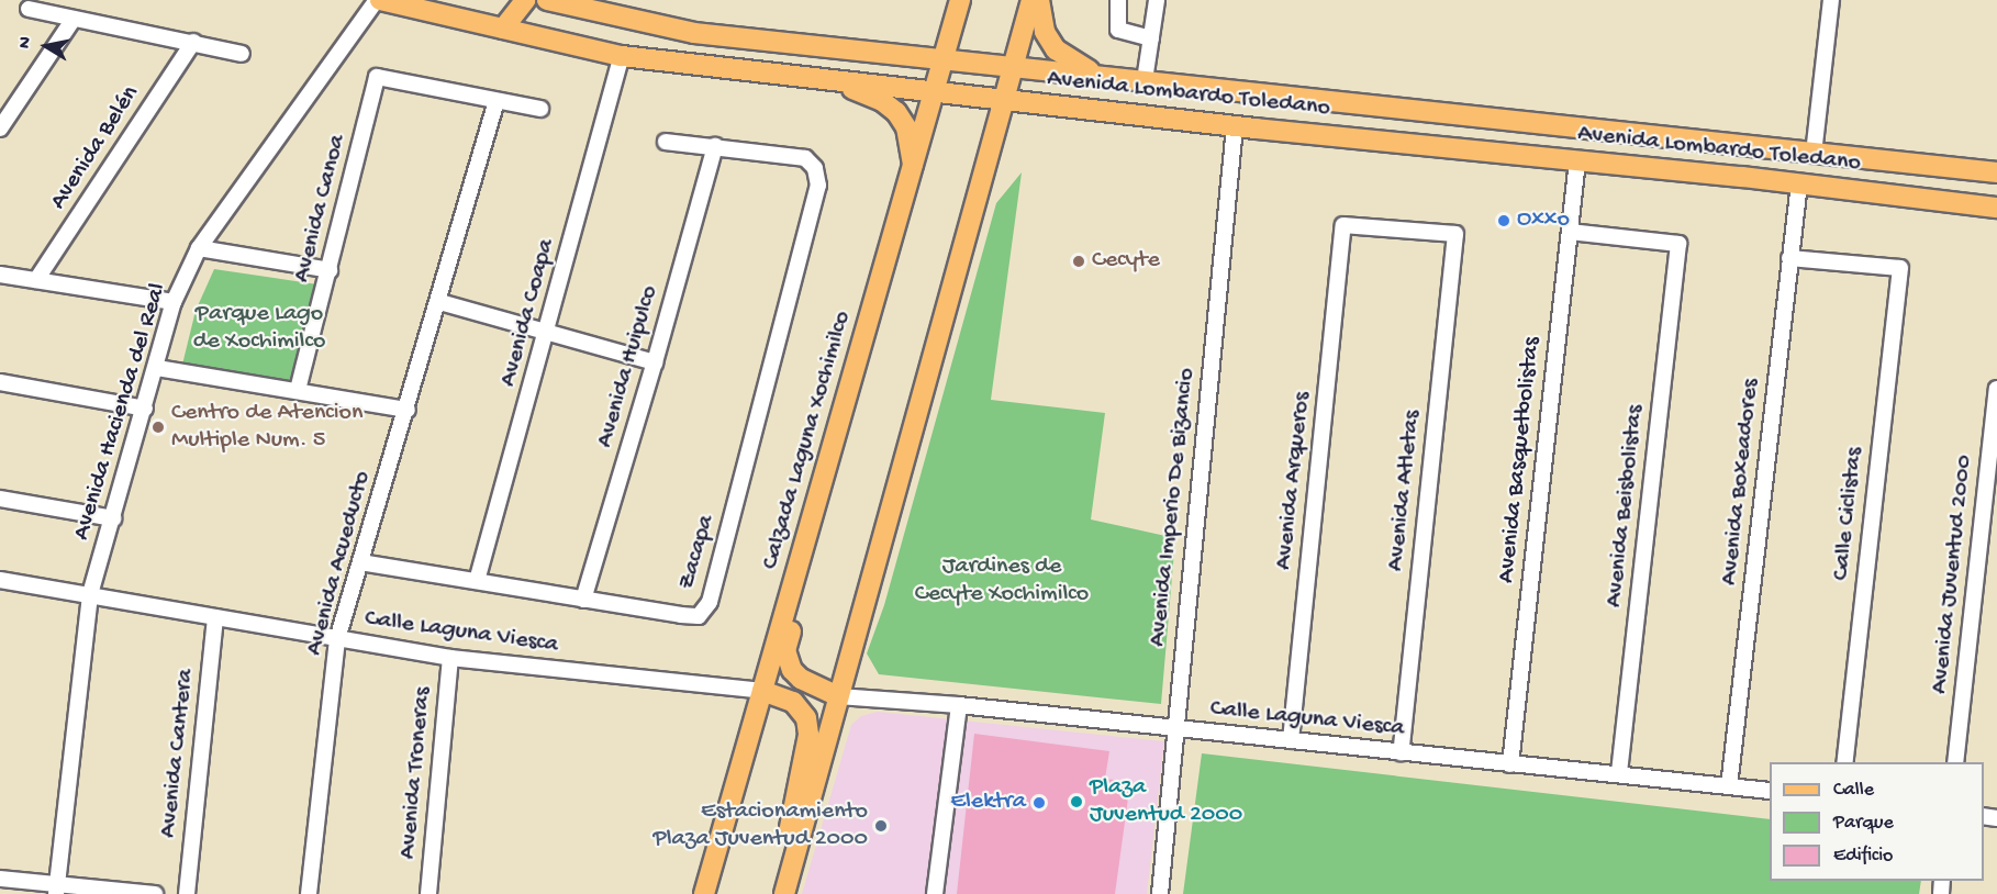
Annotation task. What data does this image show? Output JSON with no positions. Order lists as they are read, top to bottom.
{
  "streets": {
    "main road": ["Avenida Lombardo Toledano", "Calzada Laguna Xochimilco"],
    "street": [
      "Avenida Belén",
      "Avenida Canoa",
      "Avenida Coapa",
      "Avenida Huipulco",
      "Avenida Hacienda del Real",
      "Avenida Basquetbolistas",
      "Avenida Arqueros",
      "Avenida Boxeadores",
      "Avenida Atletas",
      "Avenida Beisbolistas",
      "Avenida Imperio De Bizancio",
      "Calle Ciclistas",
      "Zacapa",
      "Avenida Acueducto",
      "Avenida Juventud 2000",
      "Calle Laguna Viesca",
      "Avenida Cantera",
      "Avenida Troneras"
    ]
  },
  "crossings": [
    ["Avenida Lombardo Toledano", "Avenida Coapa"],
    ["Avenida Lombardo Toledano", "Avenida Hacienda del Real"],
    ["Avenida Lombardo Toledano", "Calzada Laguna Xochimilco"],
    ["Avenida Lombardo Toledano", "Avenida Basquetbolistas"],
    ["Avenida Lombardo Toledano", "Avenida Boxeadores"],
    ["Avenida Lombardo Toledano", "Avenida Imperio De Bizancio"],
    ["Avenida Canoa", "Avenida Acueducto"],
    ["Avenida Coapa", "Zacapa"],
    ["Avenida Huipulco", "Zacapa"],
    ["Avenida Hacienda del Real", "Calle Laguna Viesca"],
    ["Calzada Laguna Xochimilco", "Calle Laguna Viesca"],
    ["Avenida Basquetbolistas", "Avenida Beisbolistas"],
    ["Avenida Basquetbolistas", "Calle Laguna Viesca"],
    ["Avenida Arqueros", "Avenida Atletas"],
    ["Avenida Arqueros", "Calle Laguna Viesca"],
    ["Avenida Boxeadores", "Calle Ciclistas"],
    ["Avenida Boxeadores", "Calle Laguna Viesca"],
    ["Avenida Atletas", "Calle Laguna Viesca"],
    ["Avenida Beisbolistas", "Calle Laguna Viesca"],
    ["Avenida Imperio De Bizancio", "Calle Laguna Viesca"],
    ["Zacapa", "Avenida Acueducto"],
    ["Avenida Acueducto", "Calle Laguna Viesca"],
    ["Calle Laguna Viesca", "Avenida Cantera"],
    ["Calle Laguna Viesca", "Avenida Troneras"]
  ],
  "parks": ["Parque Lago de Xochimilco", "Jardines de Cecyte Xochimilco"],
  "places": [
    "Oxxo",
    "Cecyte",
    "Centro de Atencion Multiple Num. 5",
    "Plaza Juventud 2000",
    "Elektra",
    "Estacionamiento Plaza Juventud 2000"
  ],
  "legend": ["Calle", "Parque", "Edificio"],
  "north": "left"
}
